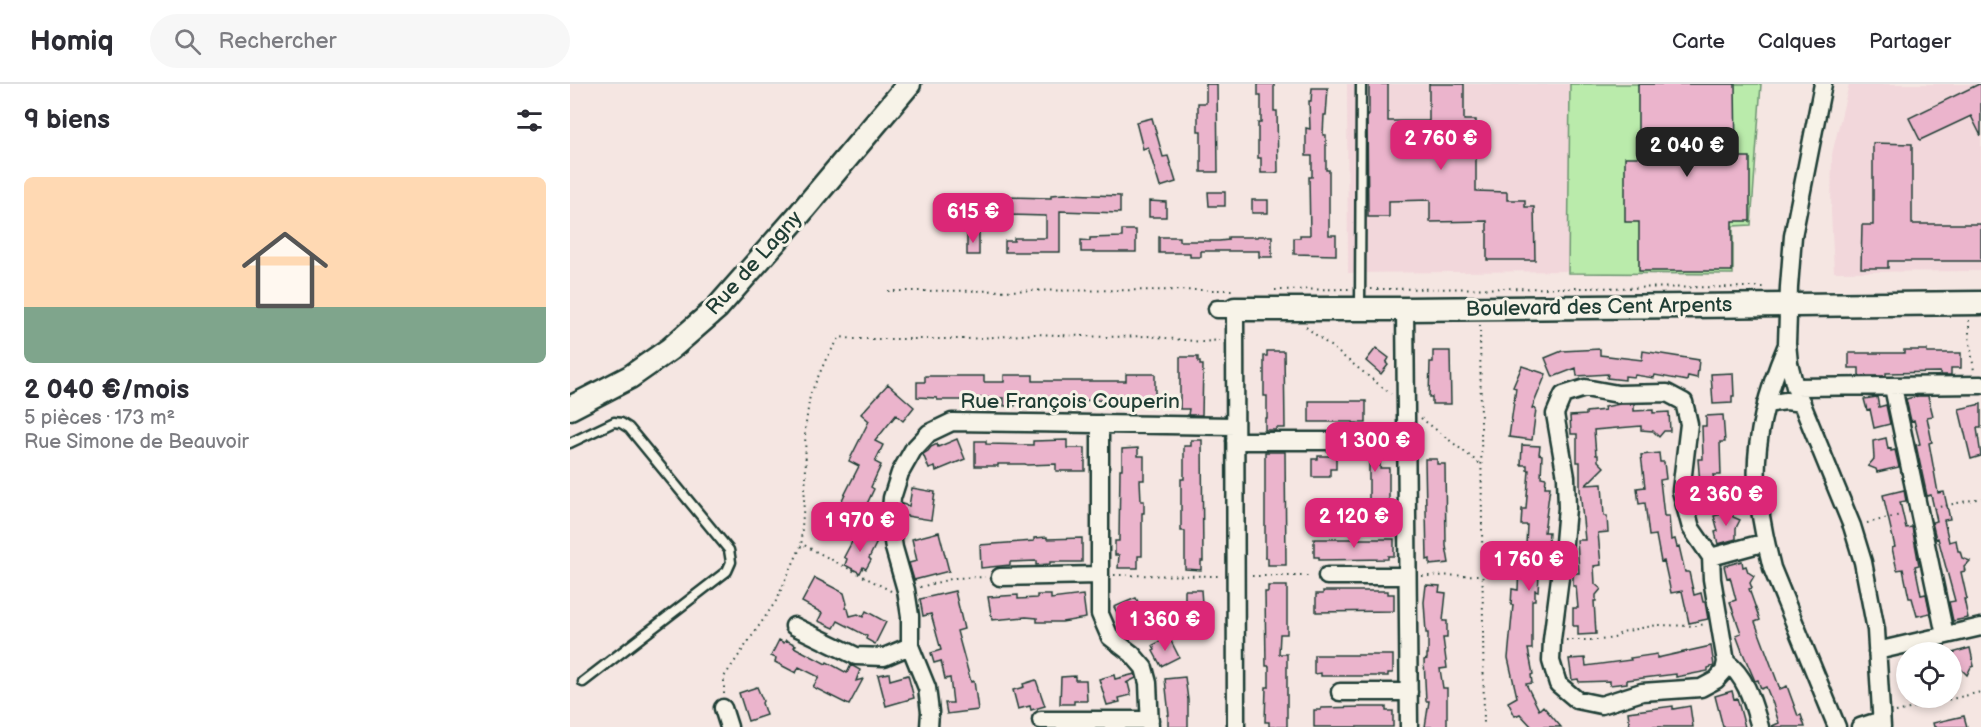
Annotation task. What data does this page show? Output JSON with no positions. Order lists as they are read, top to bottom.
{
  "streets": {
    "street": ["Rue de Lagny", "Boulevard des Cent Arpents", "Rue François Couperin"]
  },
  "page": {
    "header": "Homiq",
    "search": "Rechercher",
    "nav": ["Carte", "Calques", "Partager"],
    "heading": "9 biens",
    "price": [
      "2 760 €",
      "2 040 €",
      "615 €",
      "1 300 €",
      "2 360 €",
      "2 120 €",
      "1 970 €",
      "1 760 €",
      "1 360 €"
    ],
    "list": [
      {
        "name": "2 040 €/mois",
        "note": "5 pièces · 173 m² · Rue Simone de Beauvoir"
      }
    ]
  }
}
